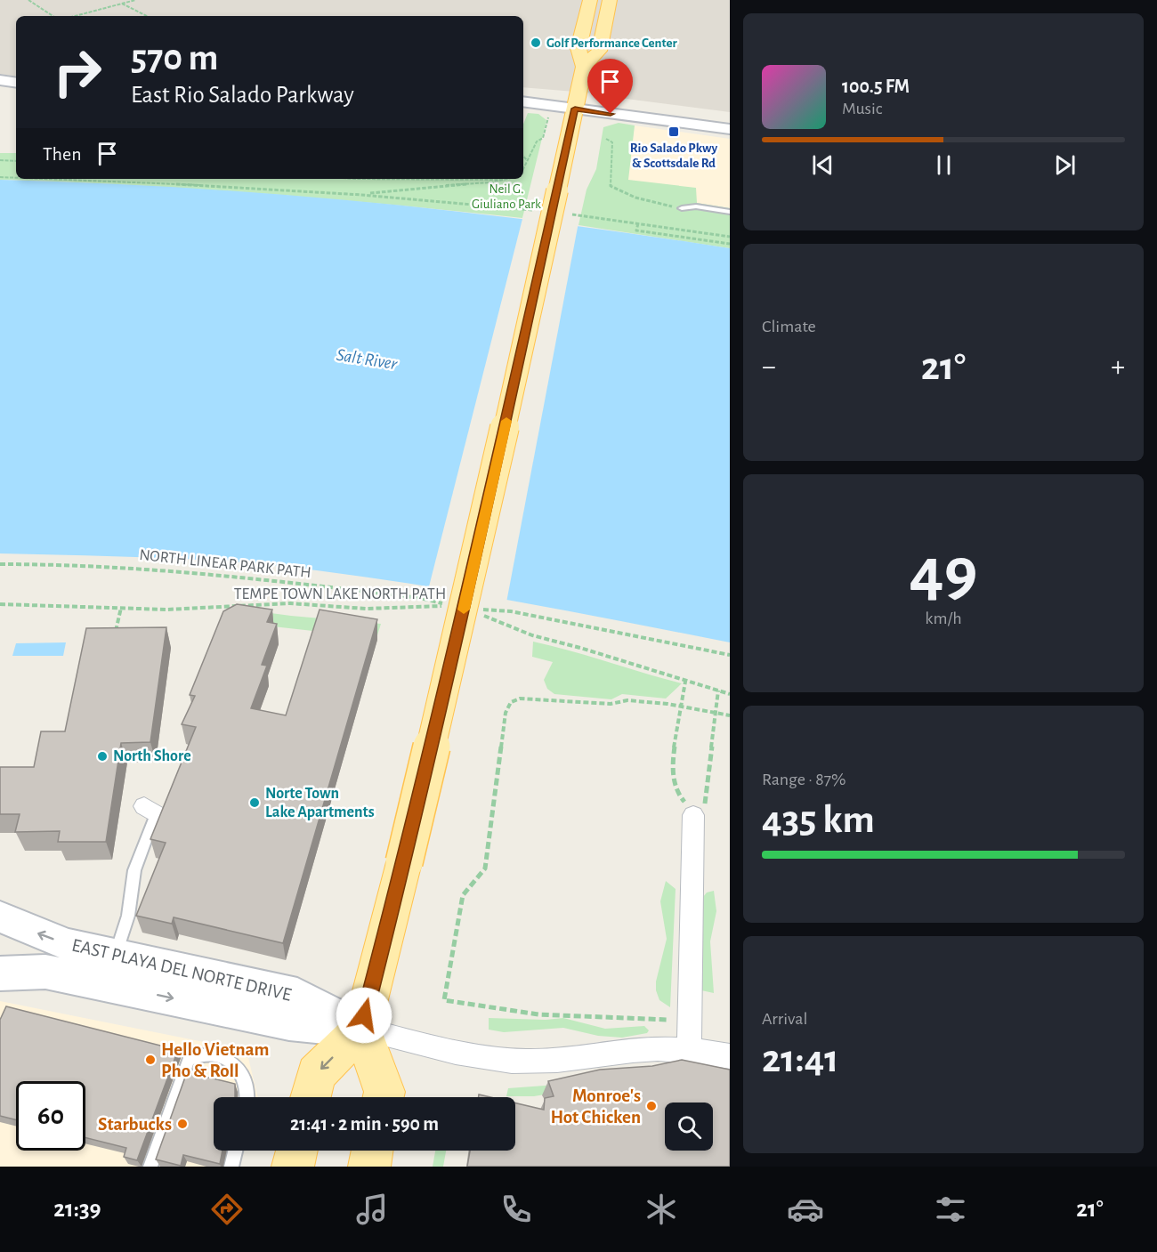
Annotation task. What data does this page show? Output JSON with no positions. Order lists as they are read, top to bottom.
{
  "streets": {
    "main road": ["EAST PLAYA DEL NORTE DRIVE"],
    "path": ["NORTH LINEAR PARK PATH", "TEMPE TOWN LAKE NORTH PATH"]
  },
  "crossings": [
    ["NORTH LINEAR PARK PATH", "TEMPE TOWN LAKE NORTH PATH"]
  ],
  "water": ["Salt River"],
  "parks": ["Neil G. Giuliano Park"],
  "places": {
    "other": [
      "Golf Performance Center",
      "North Shore",
      "Norte Town Lake Apartments",
      "Hello Vietnam Pho & Roll",
      "Monroe's Hot Chicken",
      "Starbucks"
    ],
    "transit": ["Rio Salado Pkwy & Scottsdale Rd"]
  },
  "page": {
    "turn": ["570 m", "East Rio Salado Parkway"],
    "song": ["100.5 FM", "Music"],
    "then": "Then",
    "tile": [
      "Climate",
      ["49", "km/h"],
      ["Range · 87%", "435 km"],
      ["Arrival", "21:41"]
    ],
    "heat": ["−", "21°", "+"],
    "limit": "60",
    "trip": "21:41 · 2 min · 590 m",
    "tabs": ["21:39", "21°"]
  }
}
